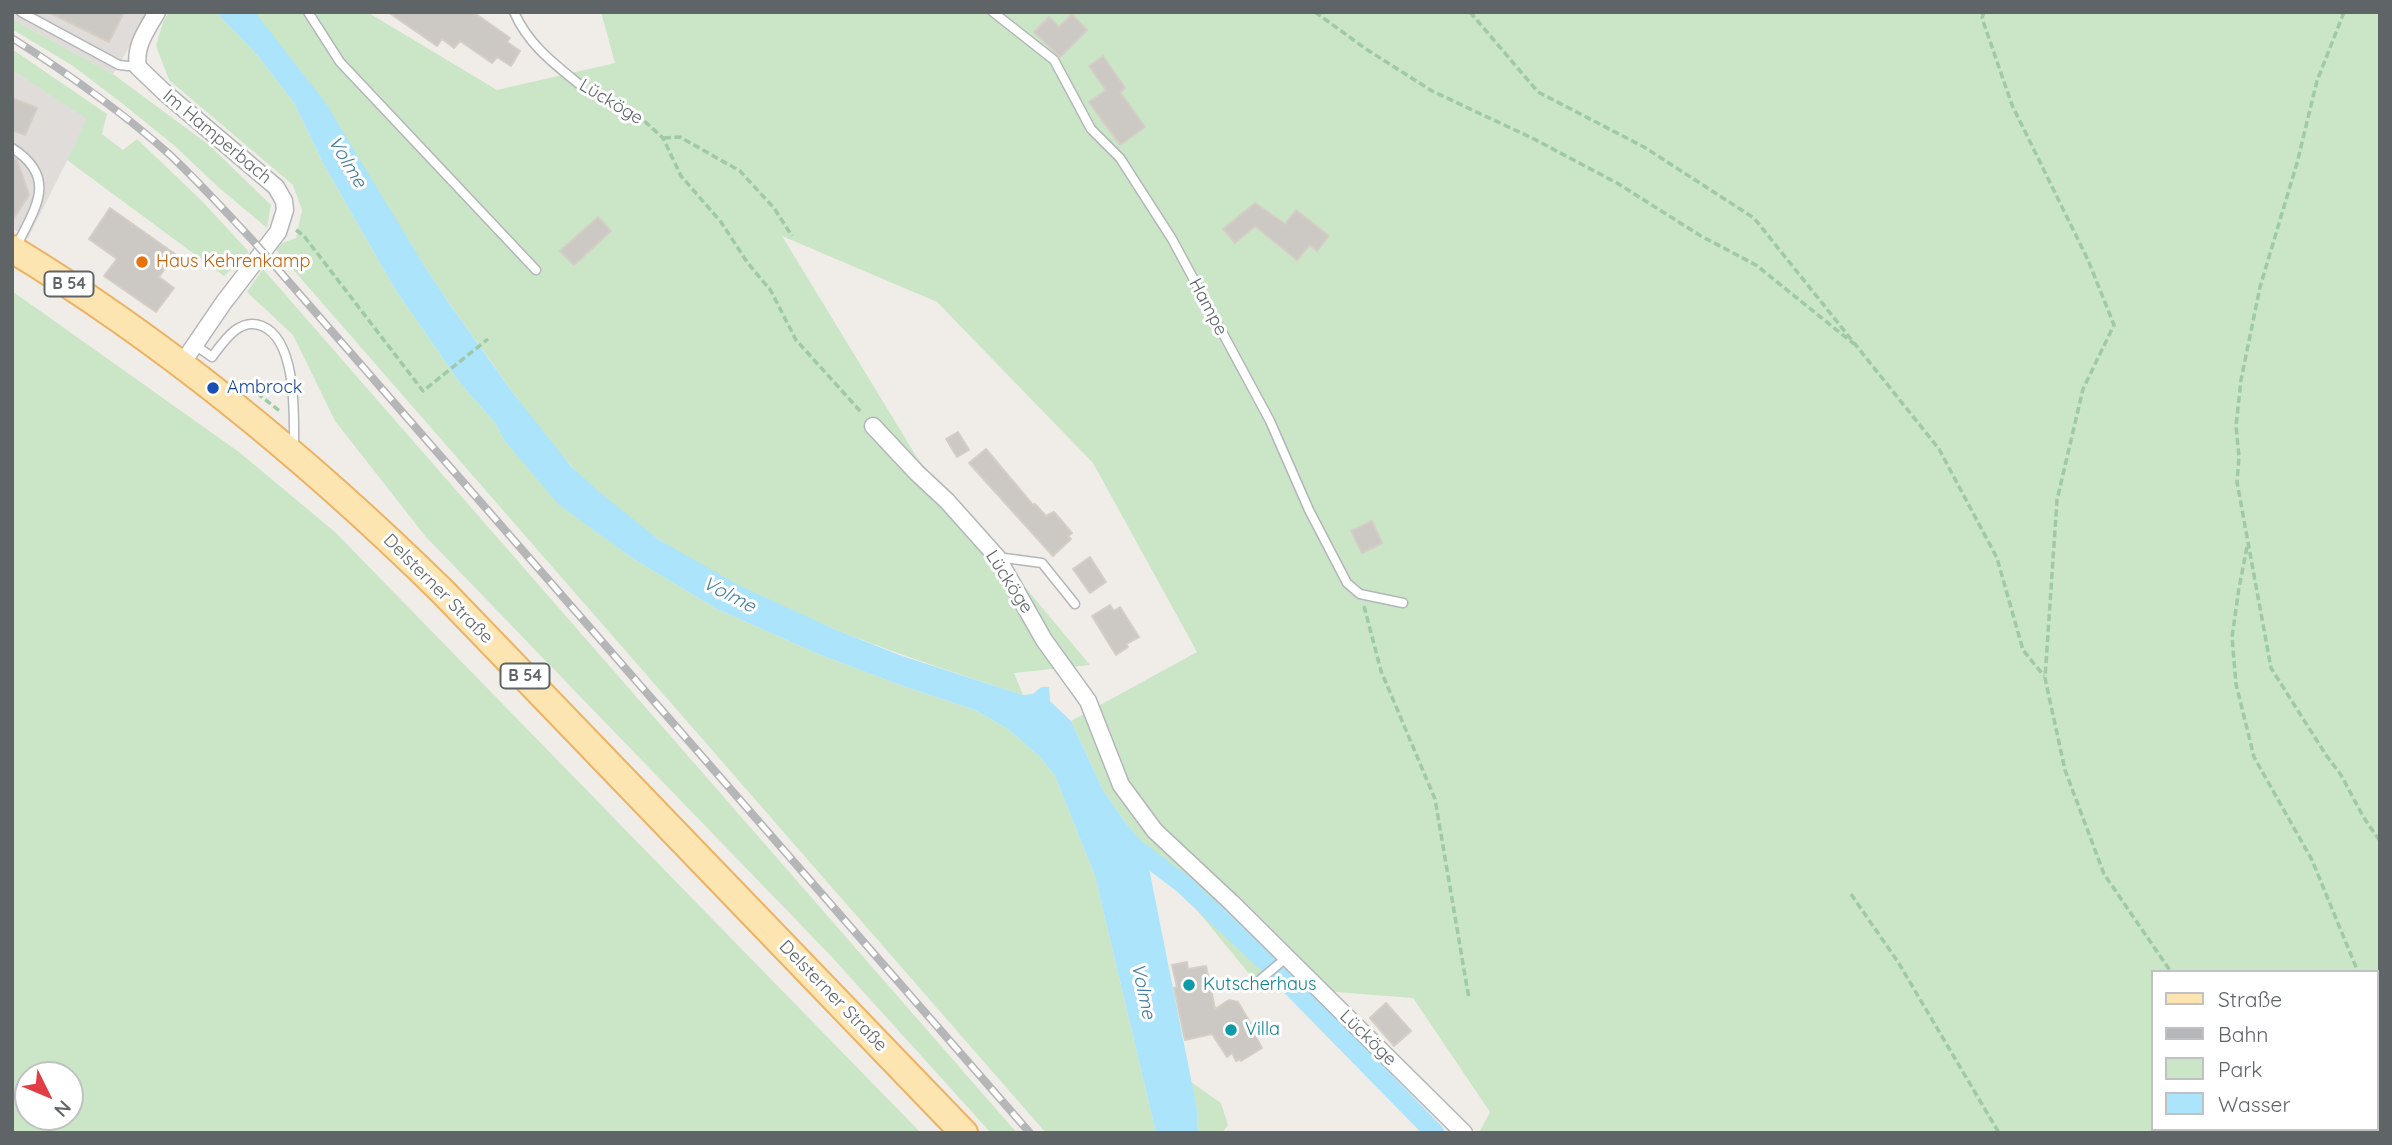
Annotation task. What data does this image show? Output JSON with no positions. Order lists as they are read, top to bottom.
{
  "streets": {
    "main road": ["B 54", "Delsterner Straße"],
    "street": ["Lücköge", "Im Hamperbach"],
    "lane": ["Hampe"]
  },
  "water": ["Volme"],
  "places": [
    "Haus Kehrenkamp",
    "Ambrock",
    "Kutscherhaus",
    "Villa"
  ],
  "legend": [
    "Straße",
    "Bahn",
    "Park",
    "Wasser"
  ],
  "north": "bottom right"
}
